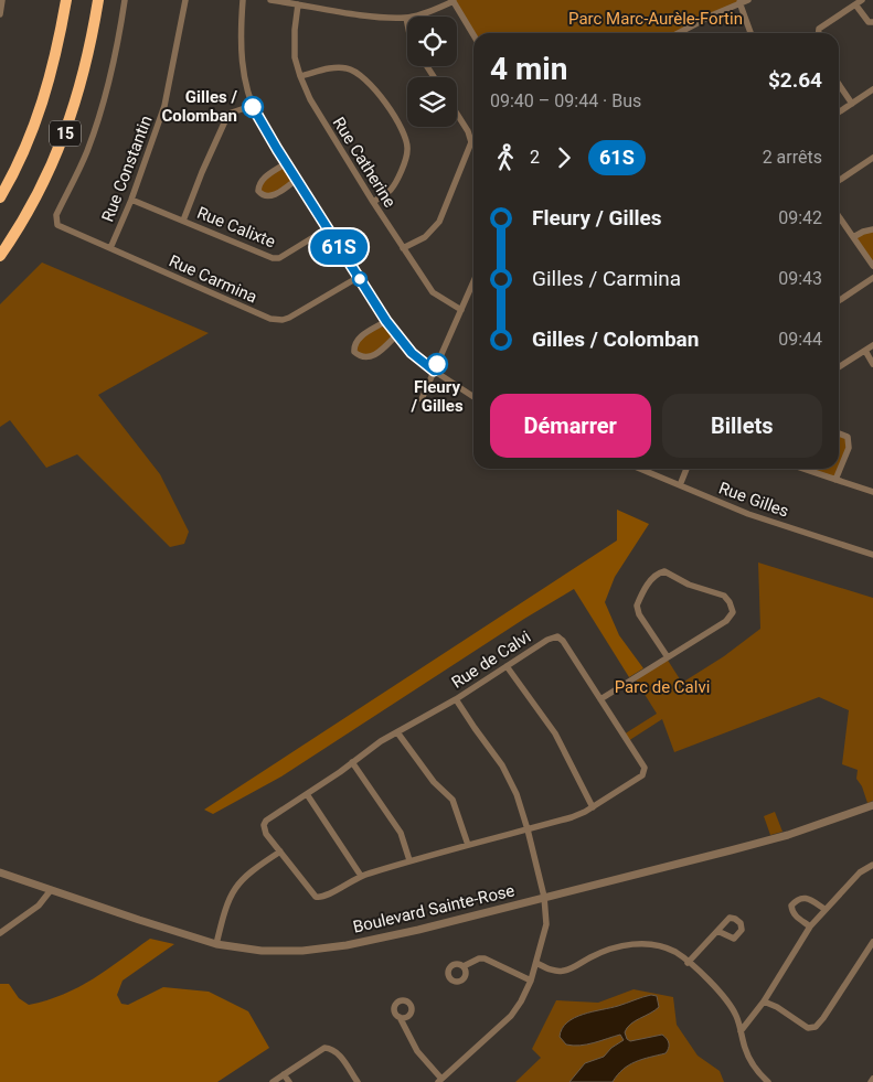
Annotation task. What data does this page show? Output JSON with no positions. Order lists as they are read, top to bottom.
{
  "streets": {
    "highway": ["15"],
    "street": [
      "Rue Catherine",
      "Rue Constantin",
      "Rue Calixte",
      "Rue Carmina",
      "Rue Gilles",
      "Rue de Calvi",
      "Boulevard Sainte-Rose"
    ]
  },
  "crossings": [
    ["Rue Constantin", "Rue Calixte"],
    ["Rue Constantin", "Rue Carmina"]
  ],
  "parks": ["Parc Marc-Aurèle-Fortin", "Parc de Calvi"],
  "places": ["Gilles / Colomban", "Fleury / Gilles"],
  "lines": ["bus line 61S"],
  "page": {
    "on_map": "61S",
    "heading": ["4 min", "09:40 – 09:44 · Bus", "$2.64"],
    "legs": ["2", "61S", "2 arrêts"],
    "list": [
      {
        "name": "Fleury / Gilles",
        "value": "09:42"
      },
      {
        "name": "Gilles / Carmina",
        "value": "09:43"
      },
      {
        "name": "Gilles / Colomban",
        "value": "09:44"
      }
    ],
    "buttons": ["Démarrer", "Billets"]
  }
}
